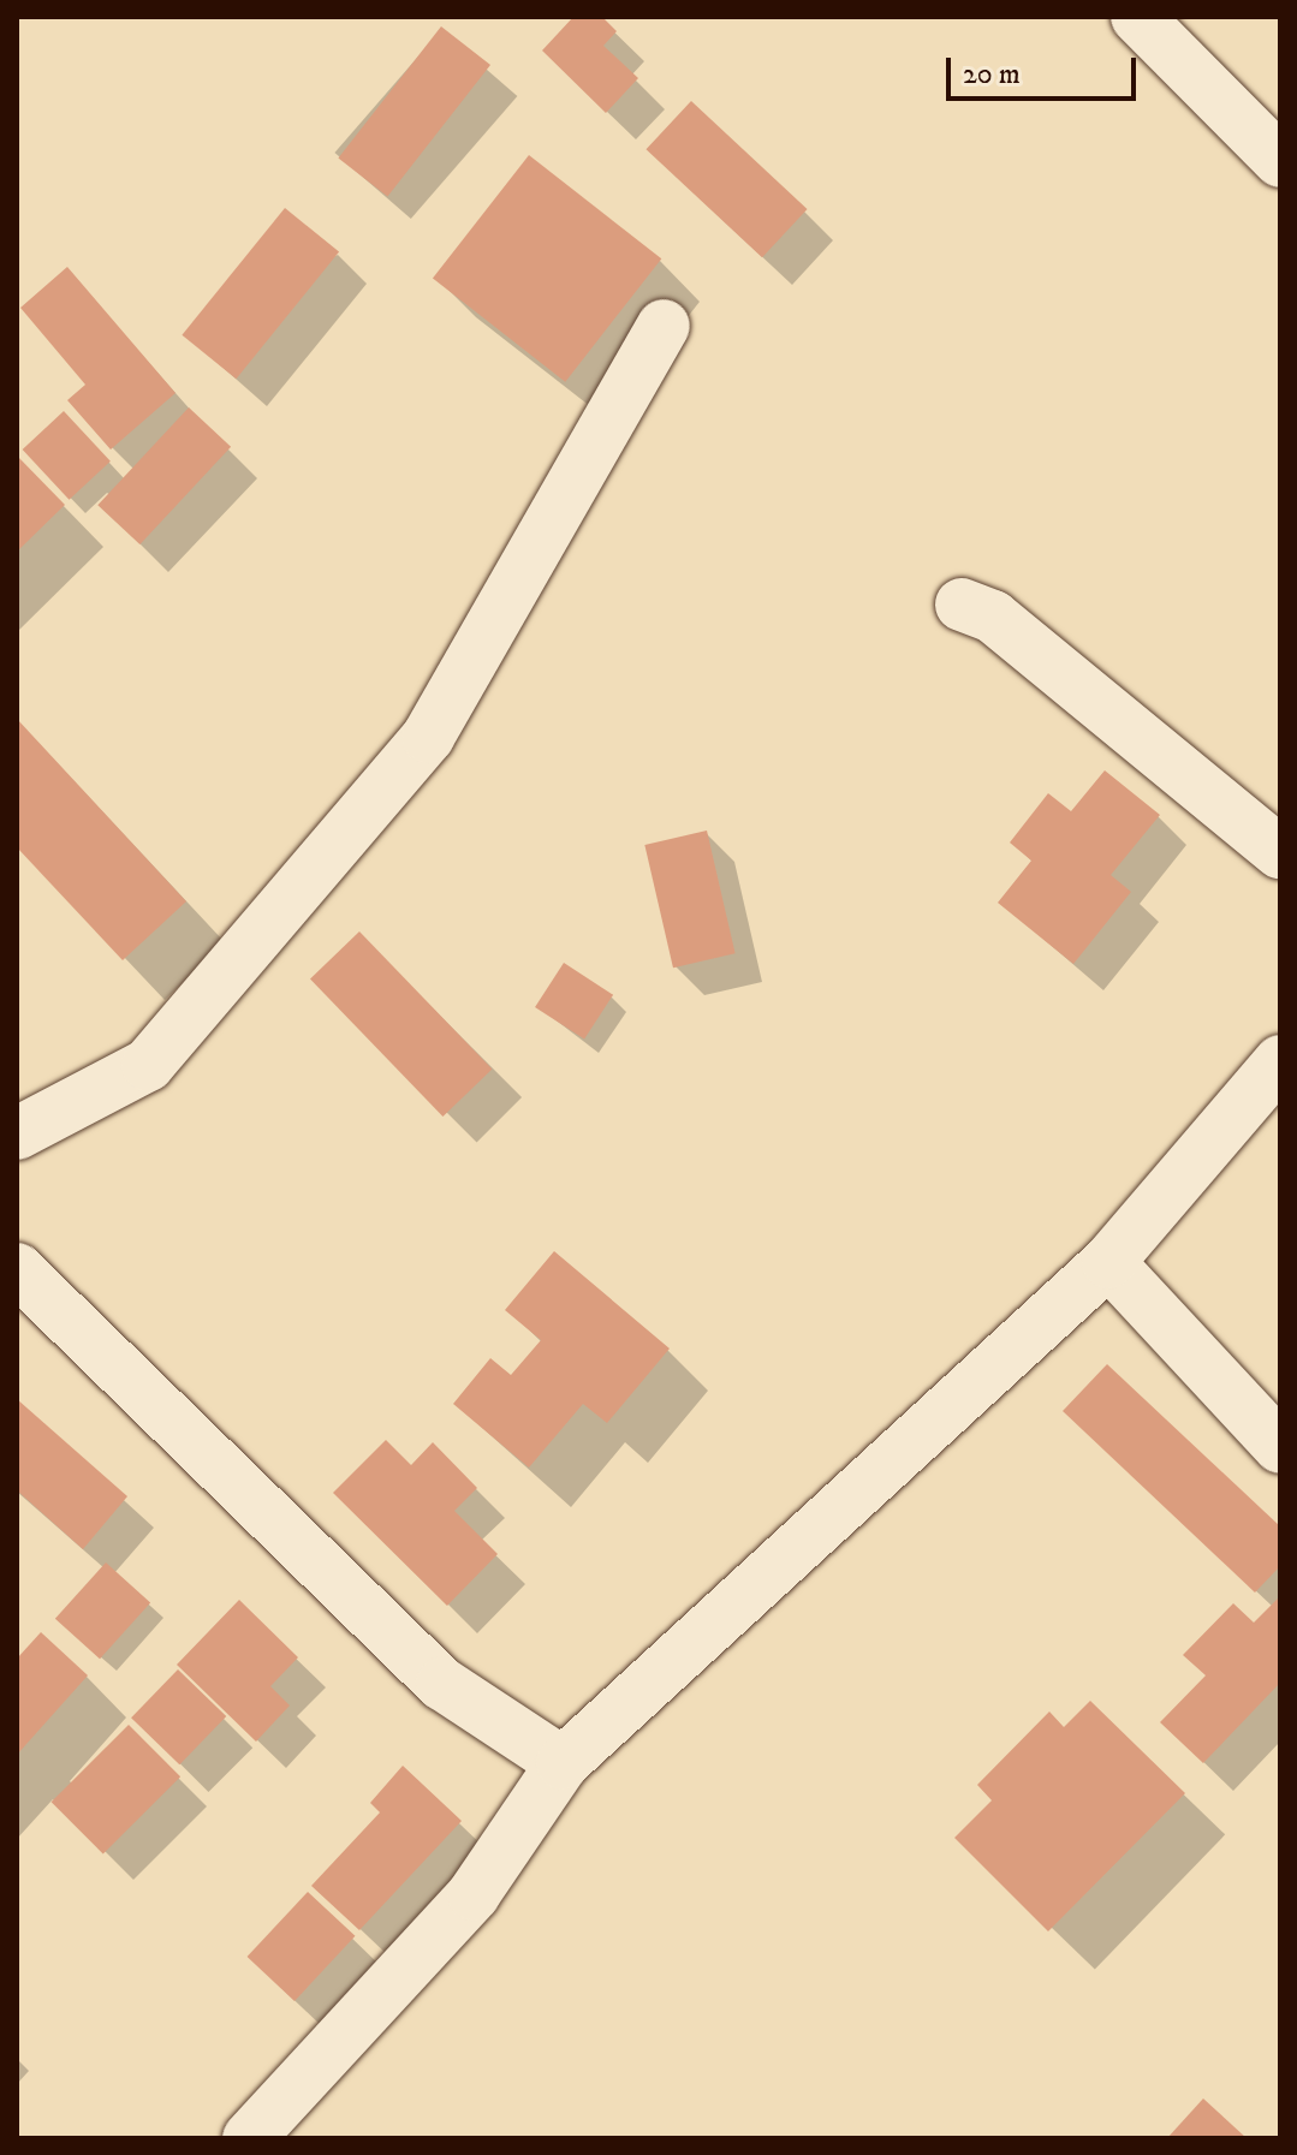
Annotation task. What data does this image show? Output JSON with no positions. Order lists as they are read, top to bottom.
{
  "scale_bar": "20 m"
}
